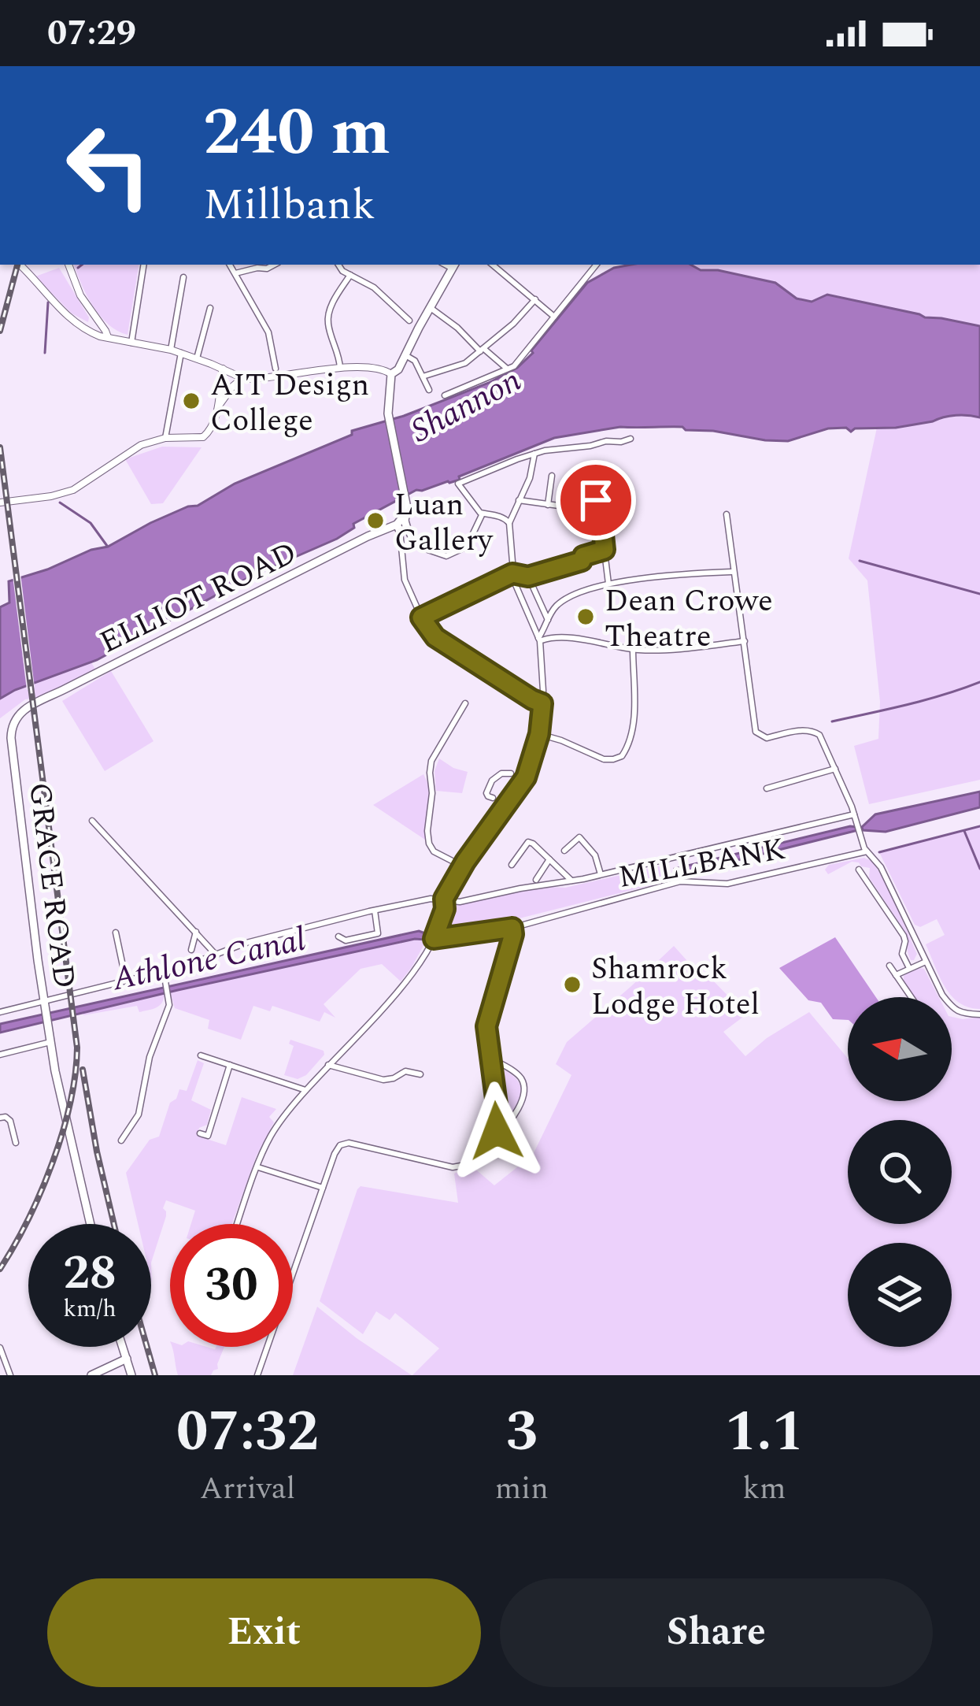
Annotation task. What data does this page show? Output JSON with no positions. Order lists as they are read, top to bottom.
{
  "streets": {
    "main road": ["ELLIOT ROAD", "GRACE ROAD"],
    "street": ["MILLBANK"]
  },
  "crossings": [
    ["ELLIOT ROAD", "GRACE ROAD"]
  ],
  "water": ["Shannon", "Athlone Canal"],
  "places": [
    "AIT Design College",
    "Luan Gallery",
    "Dean Crowe Theatre",
    "Shamrock Lodge Hotel"
  ],
  "north": "left",
  "page": {
    "status": "07:29",
    "turn": ["240 m", "Millbank"],
    "speed": "28 km/h",
    "limit": "30",
    "eta": [
      "07:32",
      "Arrival",
      "3",
      "min",
      "1.1",
      "km"
    ],
    "buttons": ["Exit", "Share"]
  }
}
